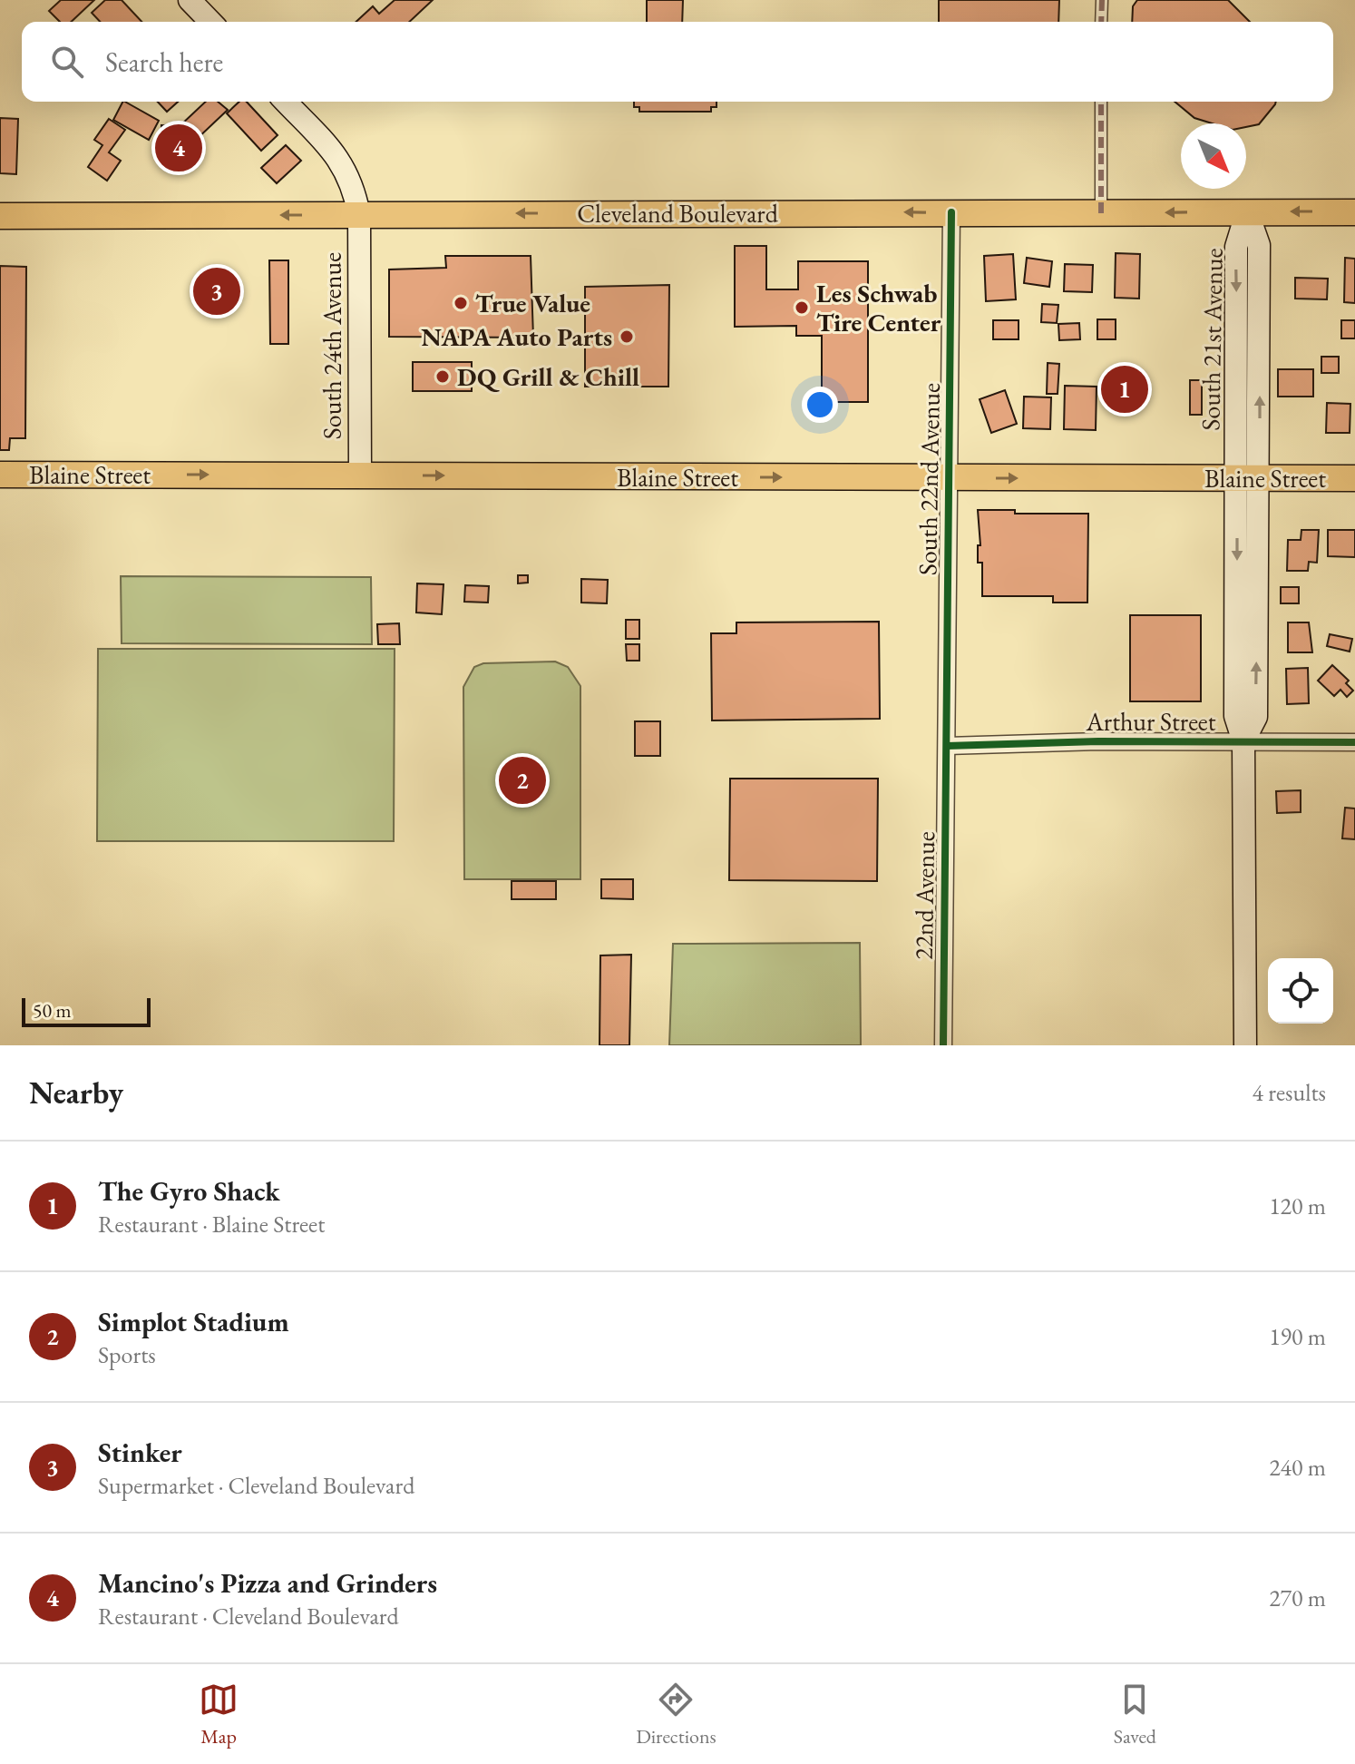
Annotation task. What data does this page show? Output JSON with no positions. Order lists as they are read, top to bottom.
{
  "streets": {
    "main road": [
      "Cleveland Boulevard",
      "South 21st Avenue",
      "South 24th Avenue",
      "Blaine Street"
    ],
    "street": ["South 22nd Avenue", "Arthur Street", "22nd Avenue"]
  },
  "crossings": [
    ["Cleveland Boulevard", "South 21st Avenue"],
    ["Cleveland Boulevard", "South 24th Avenue"],
    ["Cleveland Boulevard", "South 22nd Avenue"],
    ["South 21st Avenue", "Blaine Street"],
    ["South 21st Avenue", "Arthur Street"],
    ["South 24th Avenue", "Blaine Street"],
    ["Blaine Street", "South 22nd Avenue"],
    ["South 22nd Avenue", "Arthur Street"],
    ["South 22nd Avenue", "22nd Avenue"],
    ["Arthur Street", "22nd Avenue"]
  ],
  "one_way": ["Cleveland Boulevard", "Blaine Street"],
  "places": [
    "True Value",
    "Les Schwab Tire Center",
    "NAPA Auto Parts",
    "DQ Grill & Chill"
  ],
  "scale_bar": "50 m",
  "north": "bottom right",
  "page": {
    "search": "Search here",
    "pins": [
      "4",
      "3",
      "1",
      "2"
    ],
    "scale": "50 m",
    "heading": ["Nearby", "4 results"],
    "list": [
      {
        "mark": "1",
        "name": "The Gyro Shack",
        "note": "Restaurant · Blaine Street",
        "value": "120 m"
      },
      {
        "mark": "2",
        "name": "Simplot Stadium",
        "note": "Sports",
        "value": "190 m"
      },
      {
        "mark": "3",
        "name": "Stinker",
        "note": "Supermarket · Cleveland Boulevard",
        "value": "240 m"
      },
      {
        "mark": "4",
        "name": "Mancino's Pizza and Grinders",
        "note": "Restaurant · Cleveland Boulevard",
        "value": "270 m"
      }
    ],
    "nav": ["Map", "Directions", "Saved"]
  }
}
